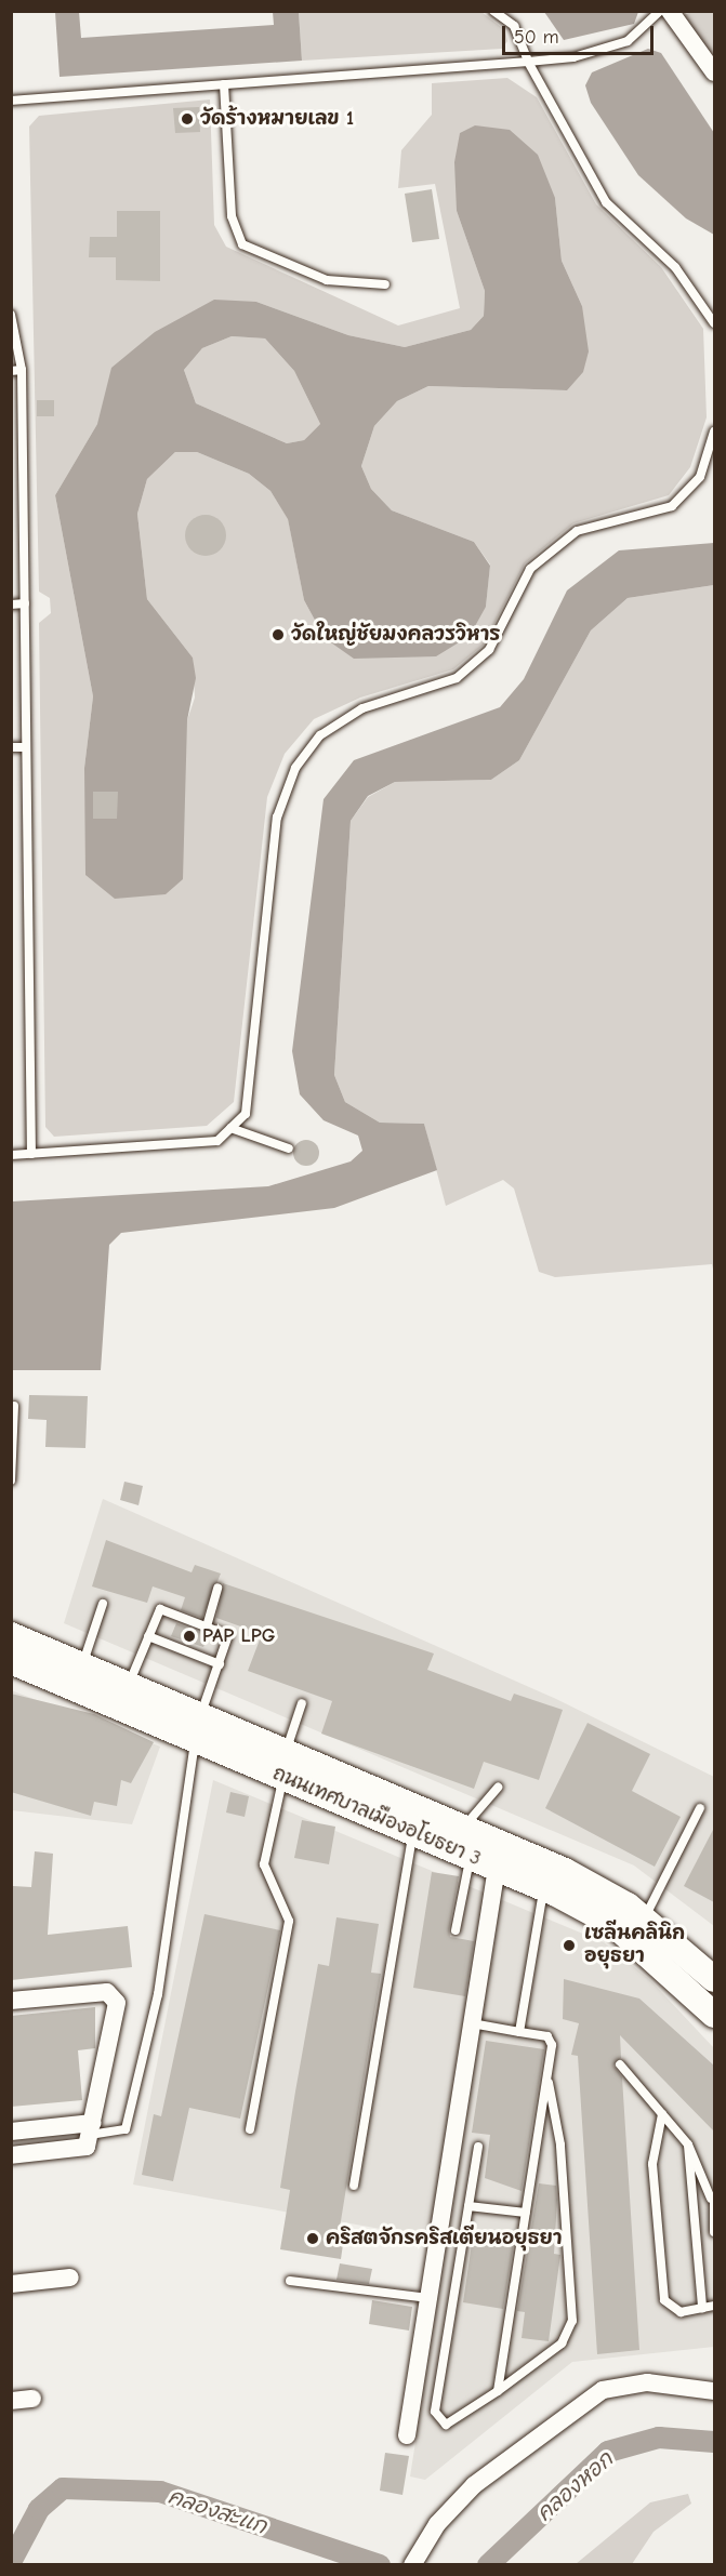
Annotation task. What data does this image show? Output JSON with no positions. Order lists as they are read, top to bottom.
{
  "streets": {
    "street": ["ถนนเทศบาลเมืองอโยธยา 3"]
  },
  "water": ["คลองหอก", "คลองสะแก"],
  "places": [
    "วัดร้างหมายเลข 1",
    "วัดใหญ่ชัยมงคลวรวิหาร",
    "PAP LPG",
    "เซลีนคลินิก อยุธยา",
    "คริสตจักรคริสเตียนอยุธยา"
  ],
  "scale_bar": "50 m"
}
